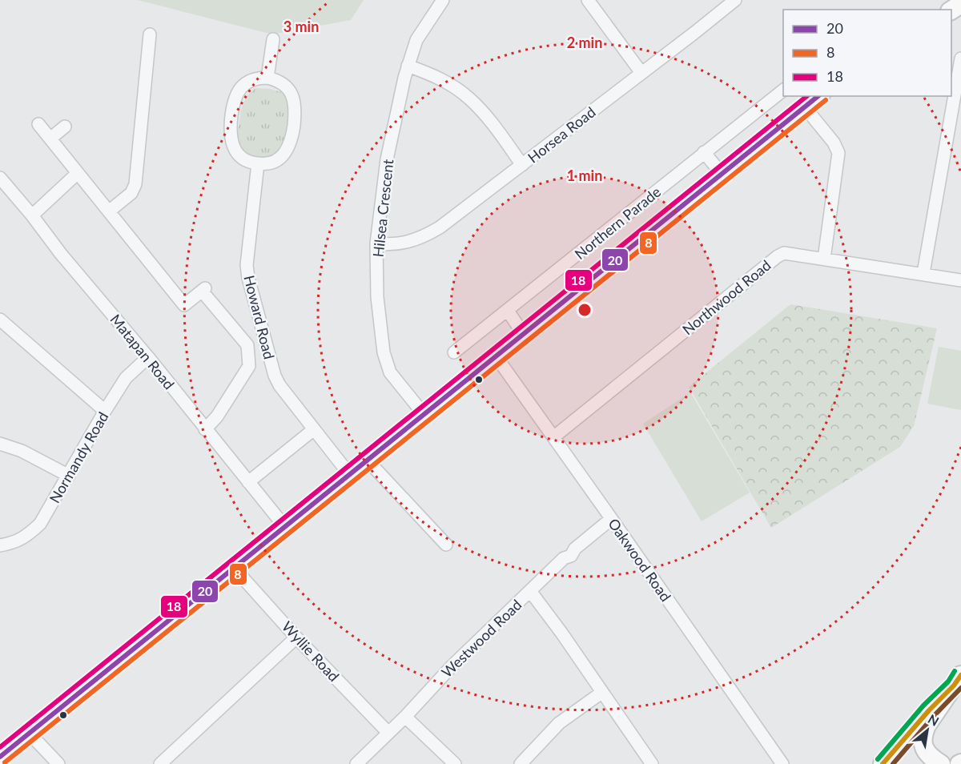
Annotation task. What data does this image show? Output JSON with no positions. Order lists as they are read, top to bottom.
{
  "streets": {
    "main road": ["Northern Parade"],
    "street": [
      "Horsea Road",
      "Hilsea Crescent",
      "Northwood Road",
      "Howard Road",
      "Matapan Road",
      "Normandy Road",
      "Oakwood Road",
      "Westwood Road",
      "Wyllie Road"
    ]
  },
  "crossings": [
    ["Horsea Road", "Hilsea Crescent"],
    ["Hilsea Crescent", "Northern Parade"],
    ["Northern Parade", "Howard Road"],
    ["Northern Parade", "Matapan Road"],
    ["Northern Parade", "Oakwood Road"],
    ["Northern Parade", "Wyllie Road"],
    ["Northwood Road", "Oakwood Road"],
    ["Matapan Road", "Normandy Road"],
    ["Oakwood Road", "Westwood Road"],
    ["Westwood Road", "Wyllie Road"]
  ],
  "lines": ["transit line 20", "transit line 18", "transit line 8"],
  "legend": ["20", "8", "18"],
  "north": "top right",
  "rings": ["3 min", "2 min", "1 min"]
}
